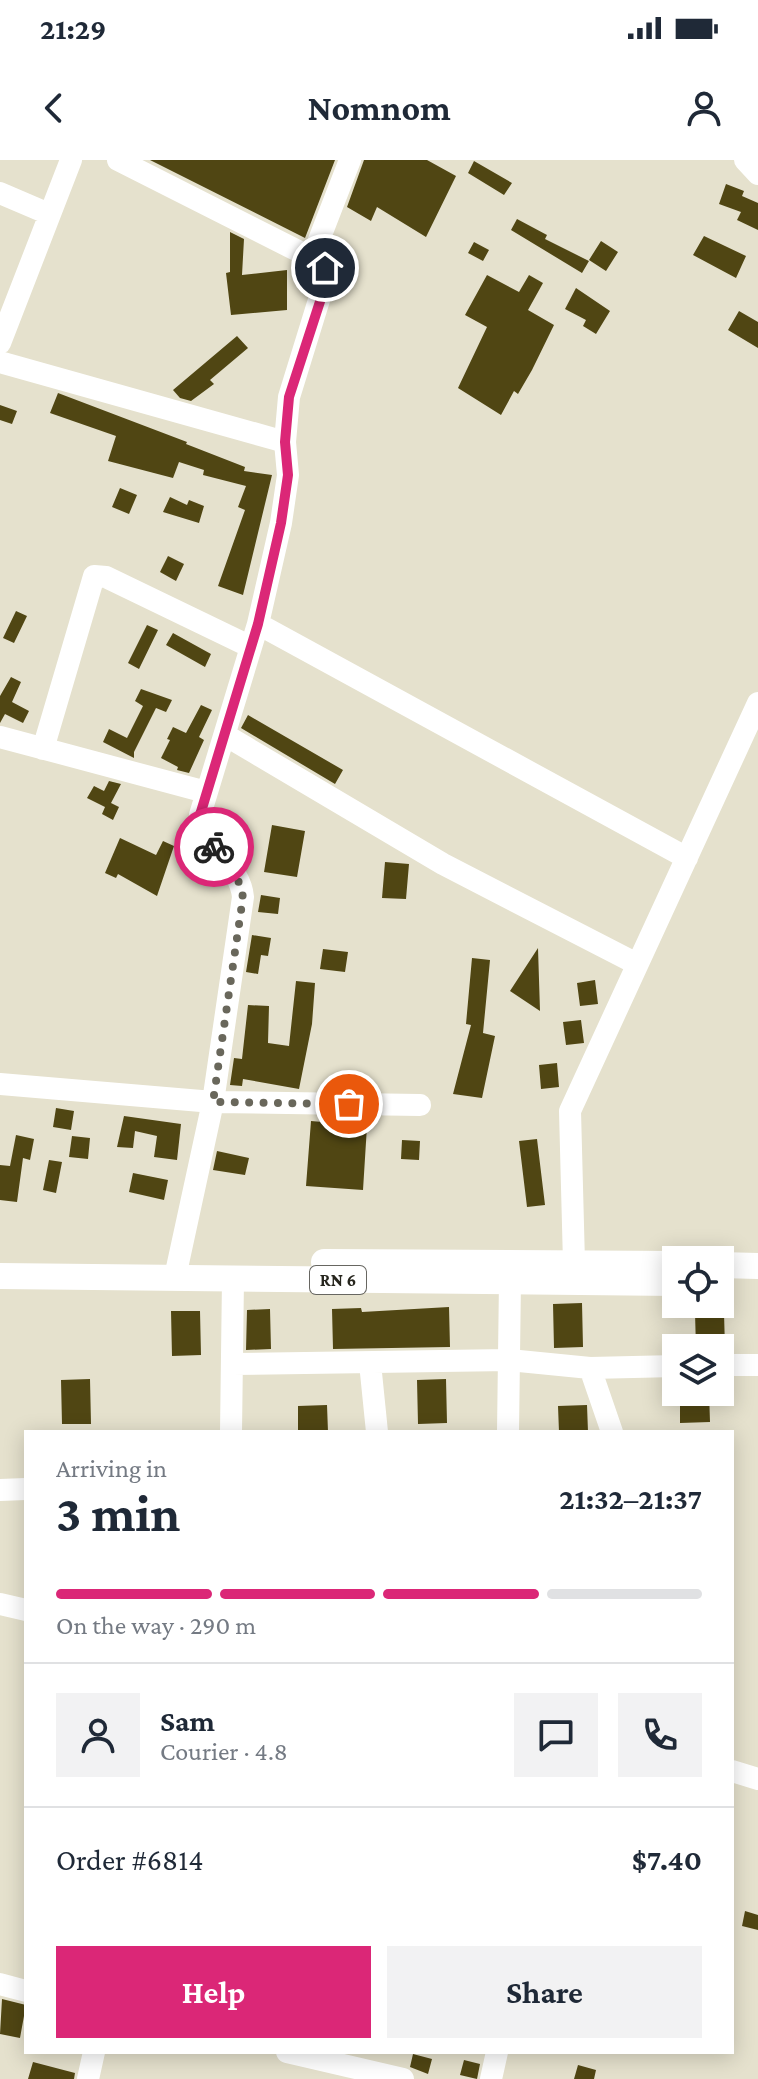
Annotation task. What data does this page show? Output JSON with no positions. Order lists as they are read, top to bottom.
{
  "streets": {
    "main road": ["RN 6"]
  },
  "page": {
    "status": "21:29",
    "header": "Nomnom",
    "heading": ["3 min", "Arriving in", "21:32–21:37"],
    "panel": [
      "Sam",
      "Courier · 4.8",
      "Order #6814",
      "$7.40"
    ],
    "bar": "On the way · 290 m",
    "buttons": ["Help", "Share"]
  }
}
